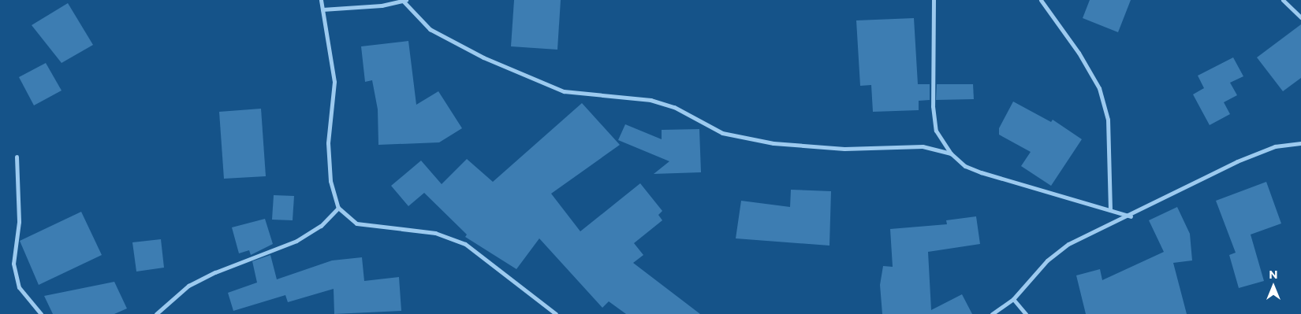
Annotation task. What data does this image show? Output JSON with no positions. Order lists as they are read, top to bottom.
{
  "north": "top"
}
